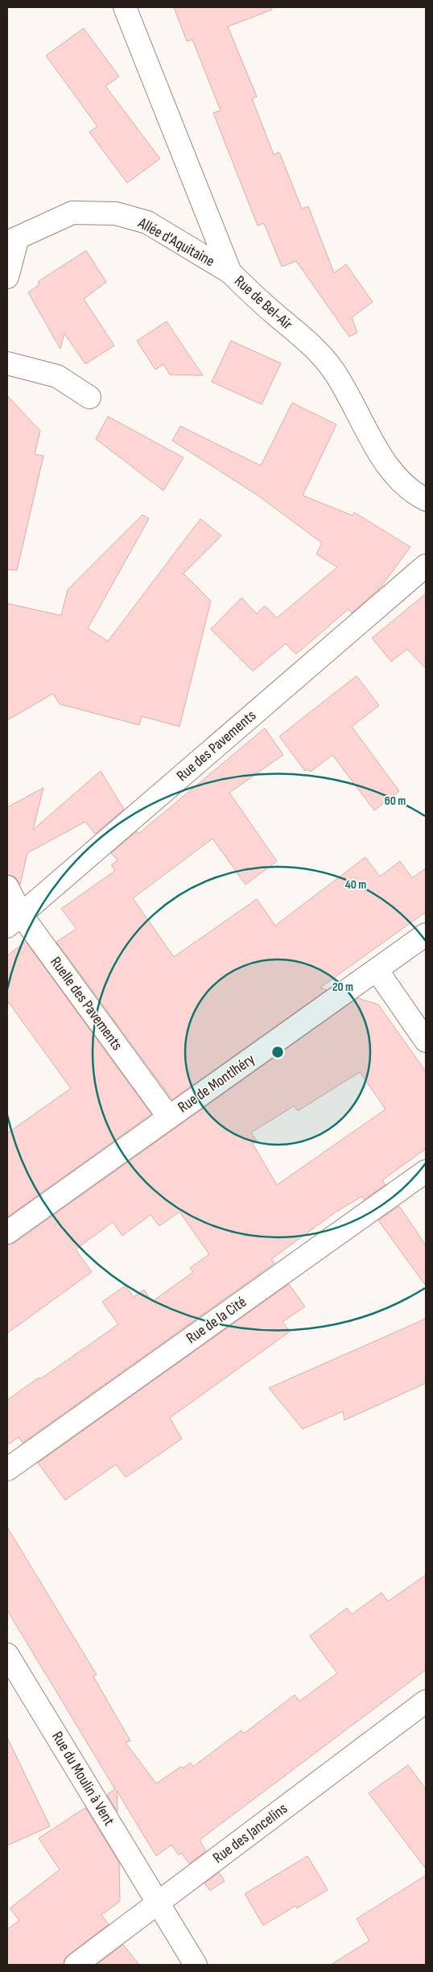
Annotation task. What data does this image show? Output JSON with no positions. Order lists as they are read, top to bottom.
{
  "streets": {
    "street": [
      "Allée d'Aquitaine",
      "Rue de Bel-Air",
      "Rue des Pavements",
      "Ruelle des Pavements",
      "Rue de Montlhéry",
      "Rue de la Cité",
      "Rue du Moulin à Vent",
      "Rue des Jancelins"
    ]
  },
  "crossings": [
    ["Allée d'Aquitaine", "Rue de Bel-Air"],
    ["Rue des Pavements", "Ruelle des Pavements"],
    ["Ruelle des Pavements", "Rue de Montlhéry"],
    ["Rue du Moulin à Vent", "Rue des Jancelins"]
  ],
  "rings": ["60 m", "40 m", "20 m"]
}
